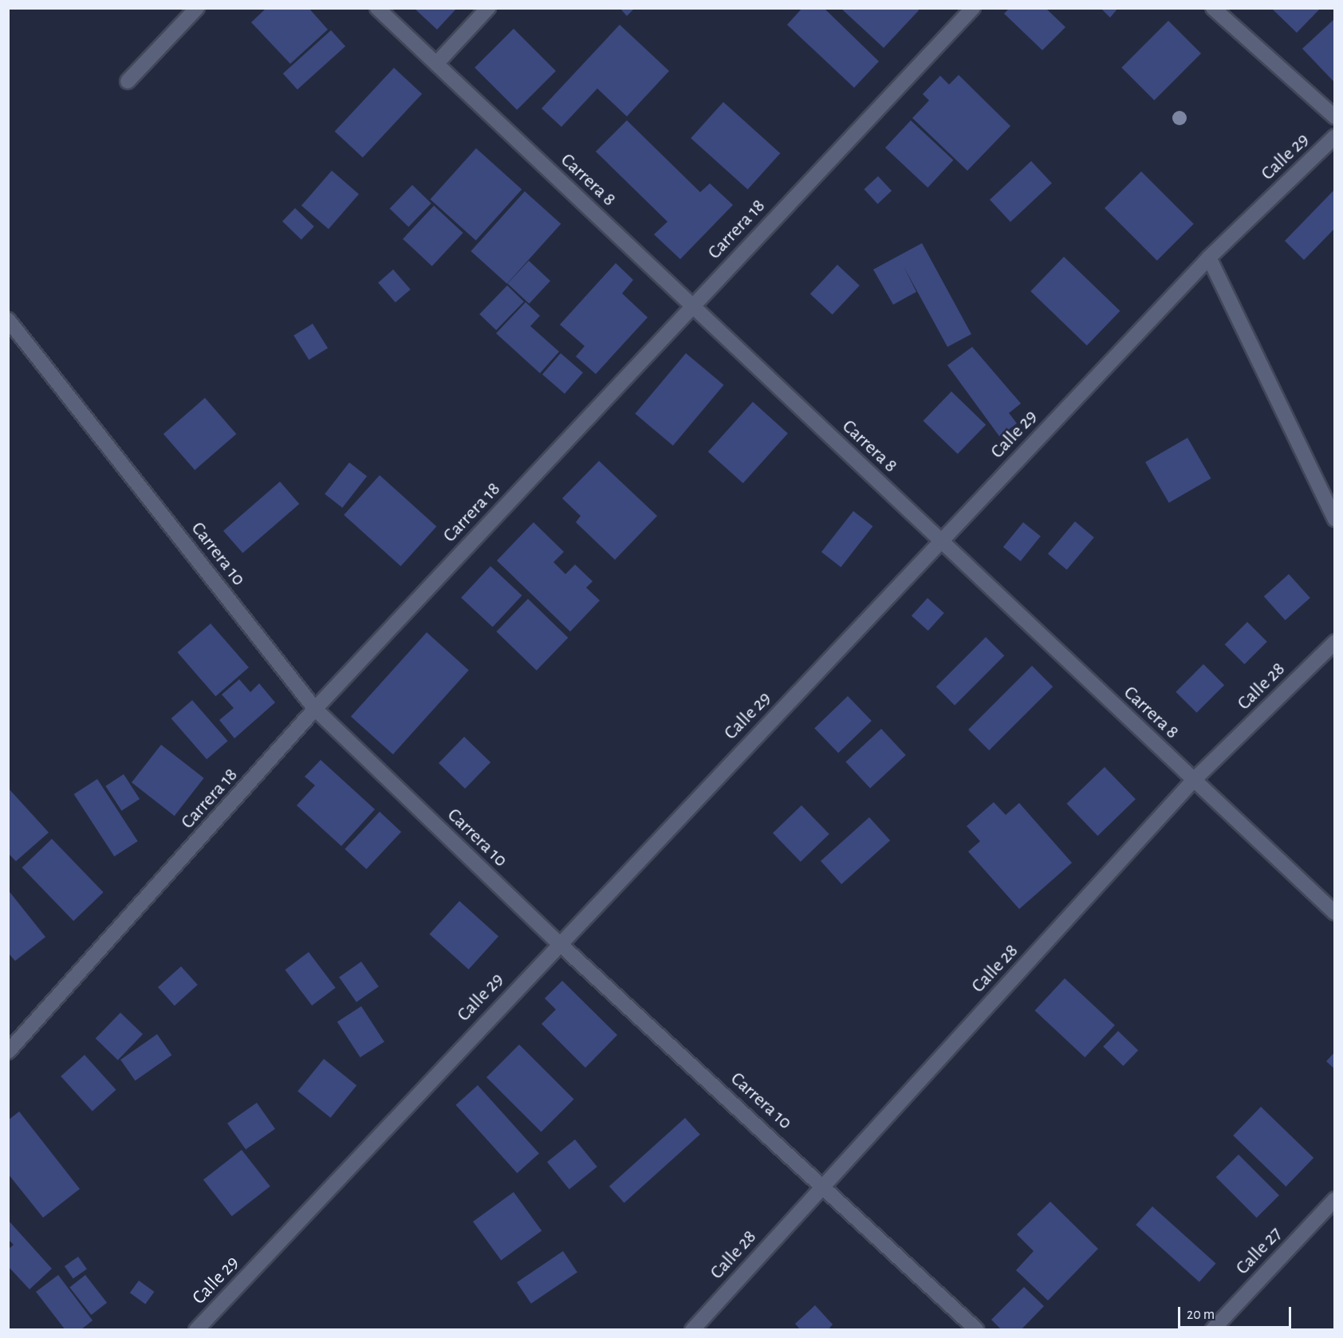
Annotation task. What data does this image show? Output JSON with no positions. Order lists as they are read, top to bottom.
{
  "streets": {
    "street": [
      "Calle 29",
      "Carrera 8",
      "Carrera 18",
      "Carrera 10",
      "Calle 28",
      "Calle 27"
    ]
  },
  "crossings": [
    ["Calle 29", "Carrera 8"],
    ["Calle 29", "Carrera 10"],
    ["Carrera 8", "Carrera 18"],
    ["Carrera 8", "Calle 28"],
    ["Carrera 18", "Carrera 10"],
    ["Carrera 10", "Calle 28"]
  ],
  "scale_bar": "20 m"
}
